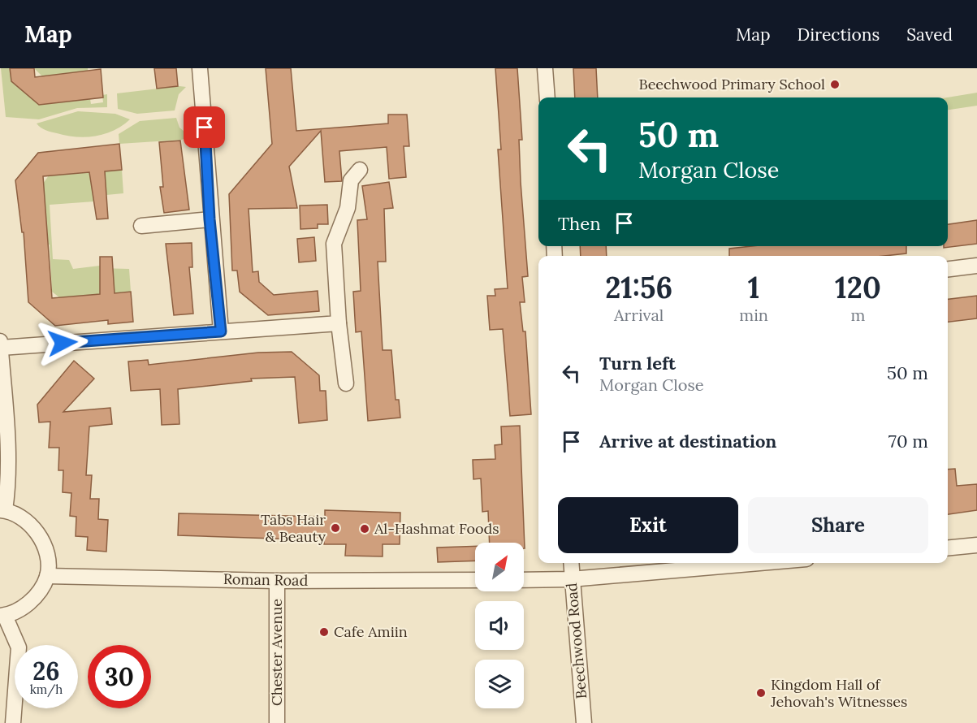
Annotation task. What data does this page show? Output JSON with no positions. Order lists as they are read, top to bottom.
{
  "streets": {
    "street": ["Roman Road", "Beechwood Road", "Chester Avenue"]
  },
  "crossings": [
    ["Roman Road", "Chester Avenue"]
  ],
  "places": [
    "Beechwood Primary School",
    "Tabs Hair & Beauty",
    "Al-Hashmat Foods",
    "Cafe Amiin",
    "Kingdom Hall of Jehovah's Witnesses"
  ],
  "north": "top right",
  "page": {
    "header": "Map",
    "nav": ["Map", "Directions", "Saved"],
    "turn": ["50 m", "Morgan Close"],
    "then": "Then",
    "eta": [
      "21:56",
      "Arrival",
      "1",
      "min",
      "120",
      "m"
    ],
    "list": [
      {
        "name": "Turn left",
        "note": "Morgan Close",
        "value": "50 m"
      },
      {
        "name": "Arrive at destination",
        "value": "70 m"
      }
    ],
    "buttons": ["Exit", "Share"],
    "speed": "26 km/h",
    "limit": "30"
  }
}
